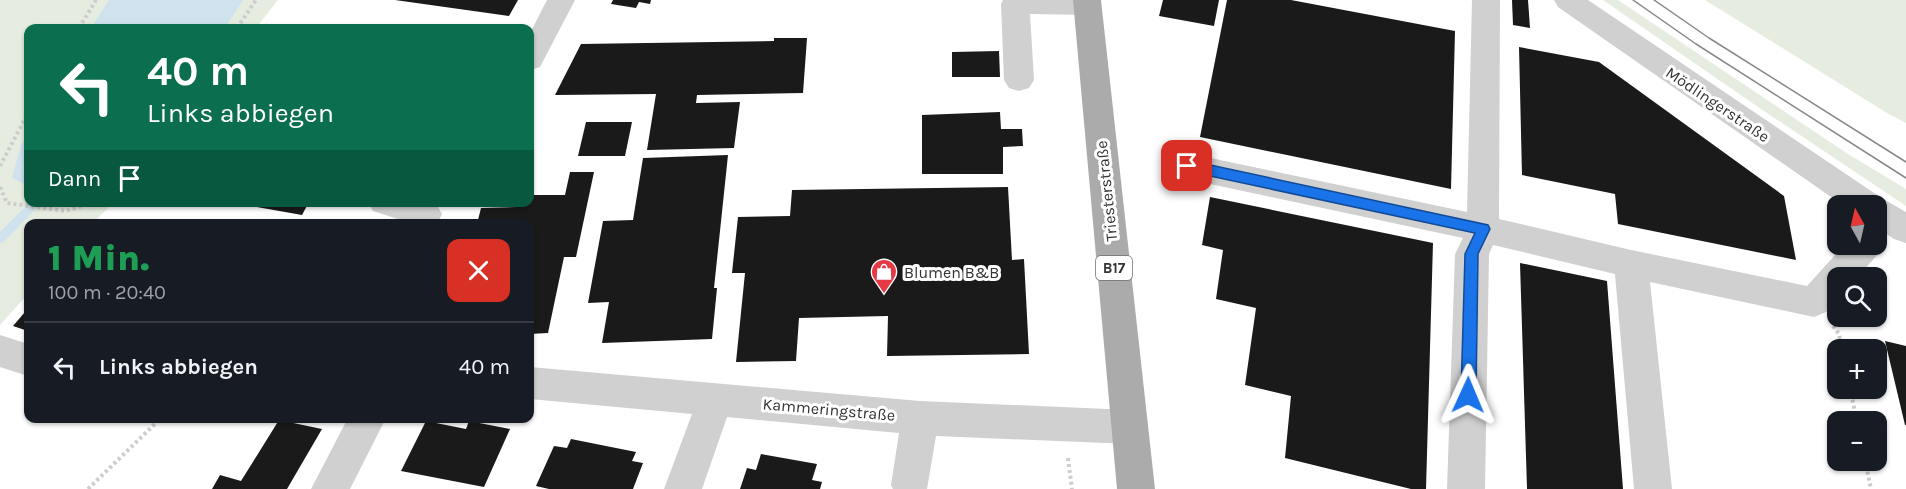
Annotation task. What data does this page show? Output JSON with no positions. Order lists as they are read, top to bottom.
{
  "streets": {
    "main road": ["Triesterstraße", "B17"],
    "street": ["Mödlingerstraße", "Kammeringstraße"]
  },
  "crossings": [
    ["Triesterstraße", "Kammeringstraße"]
  ],
  "places": {
    "shop": ["Blumen B&B"]
  },
  "north": "top",
  "page": {
    "turn": ["40 m", "Links abbiegen"],
    "then": "Dann",
    "map_buttons": ["+", "−"],
    "heading": ["1 Min.", "100 m · 20:40"],
    "list": [
      {
        "name": "Links abbiegen",
        "value": "40 m"
      }
    ]
  }
}
